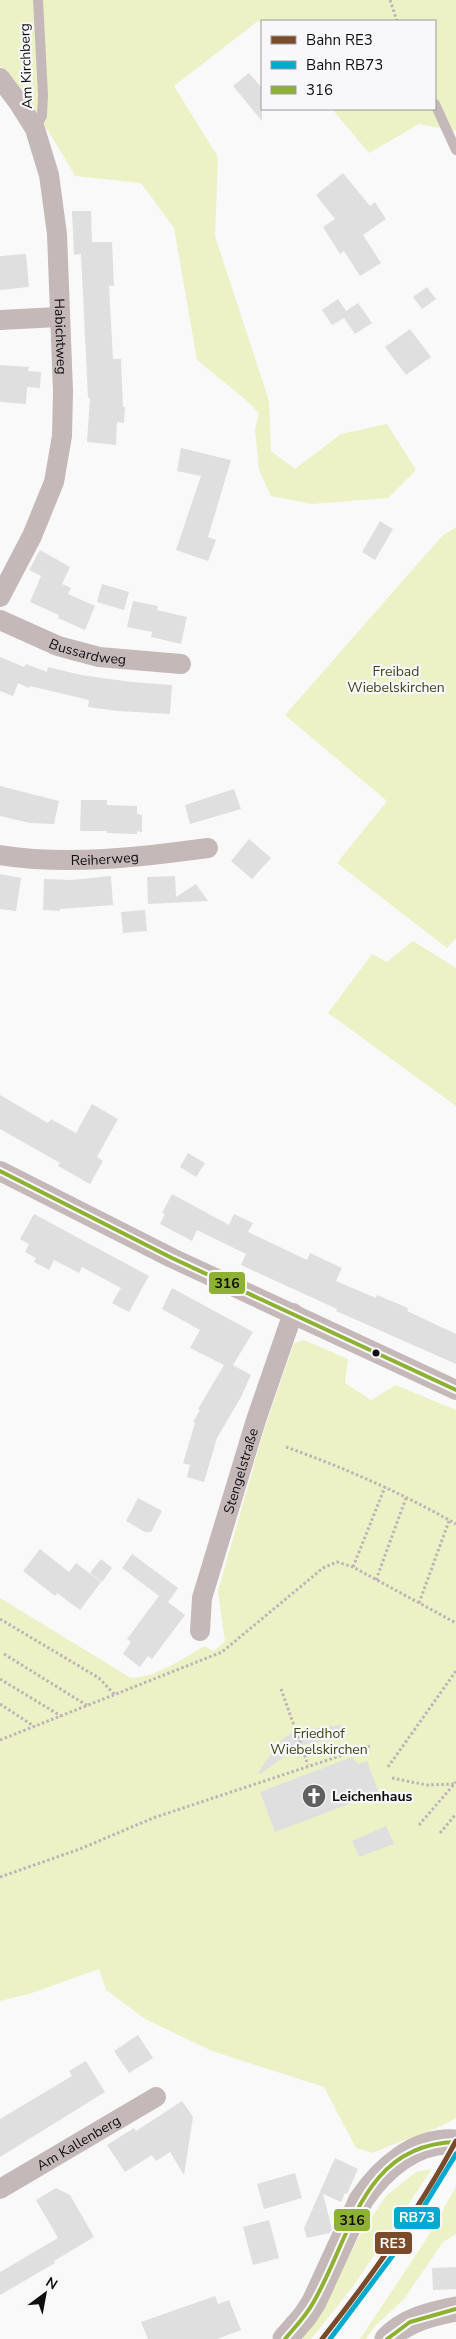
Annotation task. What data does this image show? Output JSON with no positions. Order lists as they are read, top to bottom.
{
  "streets": {
    "street": [
      "Habichtweg",
      "Bussardweg",
      "Reiherweg",
      "Stengelstraße",
      "Am Kallenberg"
    ],
    "lane": ["Am Kirchberg"]
  },
  "crossings": [
    ["Am Kirchberg", "Habichtweg"]
  ],
  "parks": ["Freibad Wiebelskirchen", "Friedhof Wiebelskirchen"],
  "places": {
    "church": ["Leichenhaus"]
  },
  "lines": ["transit line 316", "rail line RE3", "rail line RB73"],
  "legend": ["Bahn RE3", "Bahn RB73", "316"],
  "north": "top right"
}
